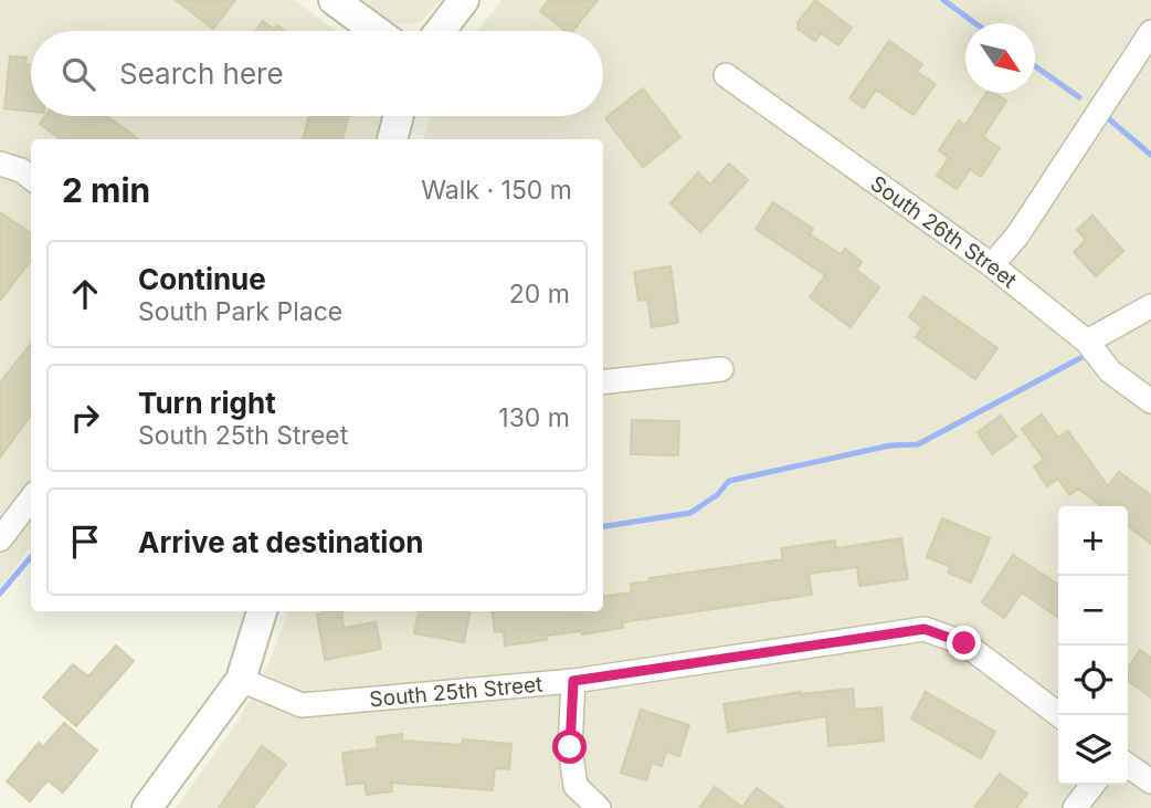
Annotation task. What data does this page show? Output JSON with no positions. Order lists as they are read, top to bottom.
{
  "streets": {
    "street": ["South 26th Street", "South 25th Street"]
  },
  "north": "bottom right",
  "page": {
    "search": "Search here",
    "heading": ["2 min", "Walk · 150 m"],
    "list": [
      ["Continue", "South Park Place", "20 m"],
      ["Turn right", "South 25th Street", "130 m"],
      "Arrive at destination"
    ],
    "map_buttons": ["+", "−"]
  }
}
